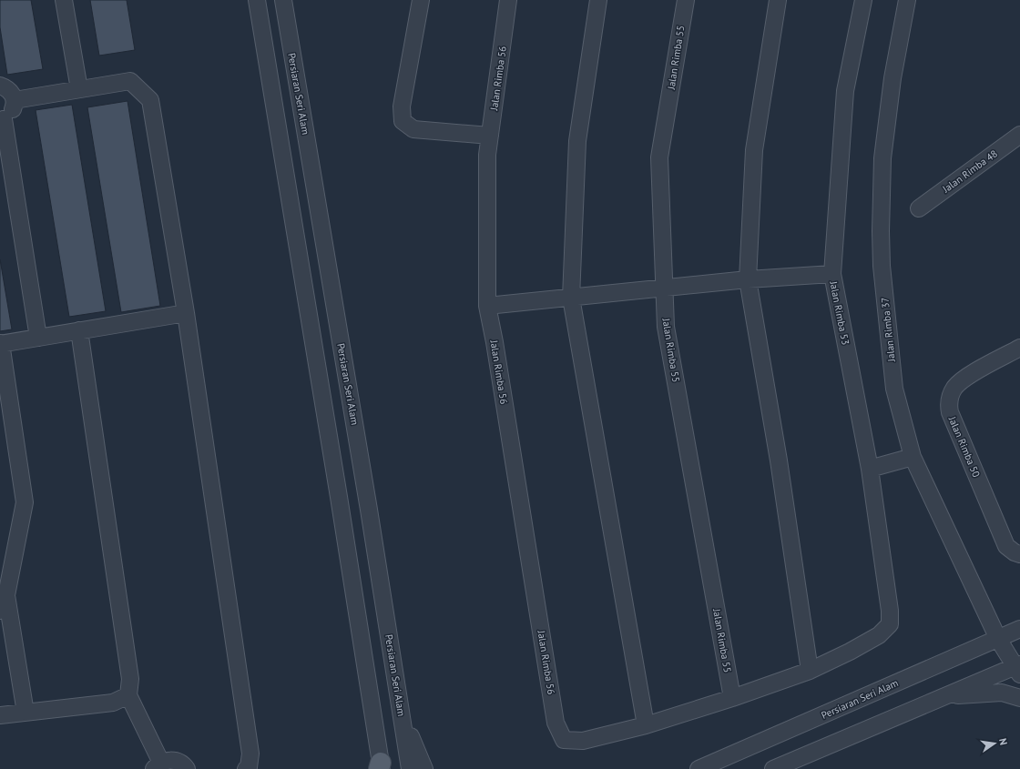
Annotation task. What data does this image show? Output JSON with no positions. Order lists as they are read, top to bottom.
{
  "streets": {
    "street": [
      "Jalan Rimba 55",
      "Jalan Rimba 56",
      "Persiaran Seri Alam",
      "Jalan Rimba 48",
      "Jalan Rimba 53",
      "Jalan Rimba 37",
      "Jalan Rimba 50"
    ]
  },
  "crossings": [
    ["Persiaran Seri Alam", "Jalan Rimba 37"]
  ],
  "north": "right"
}
